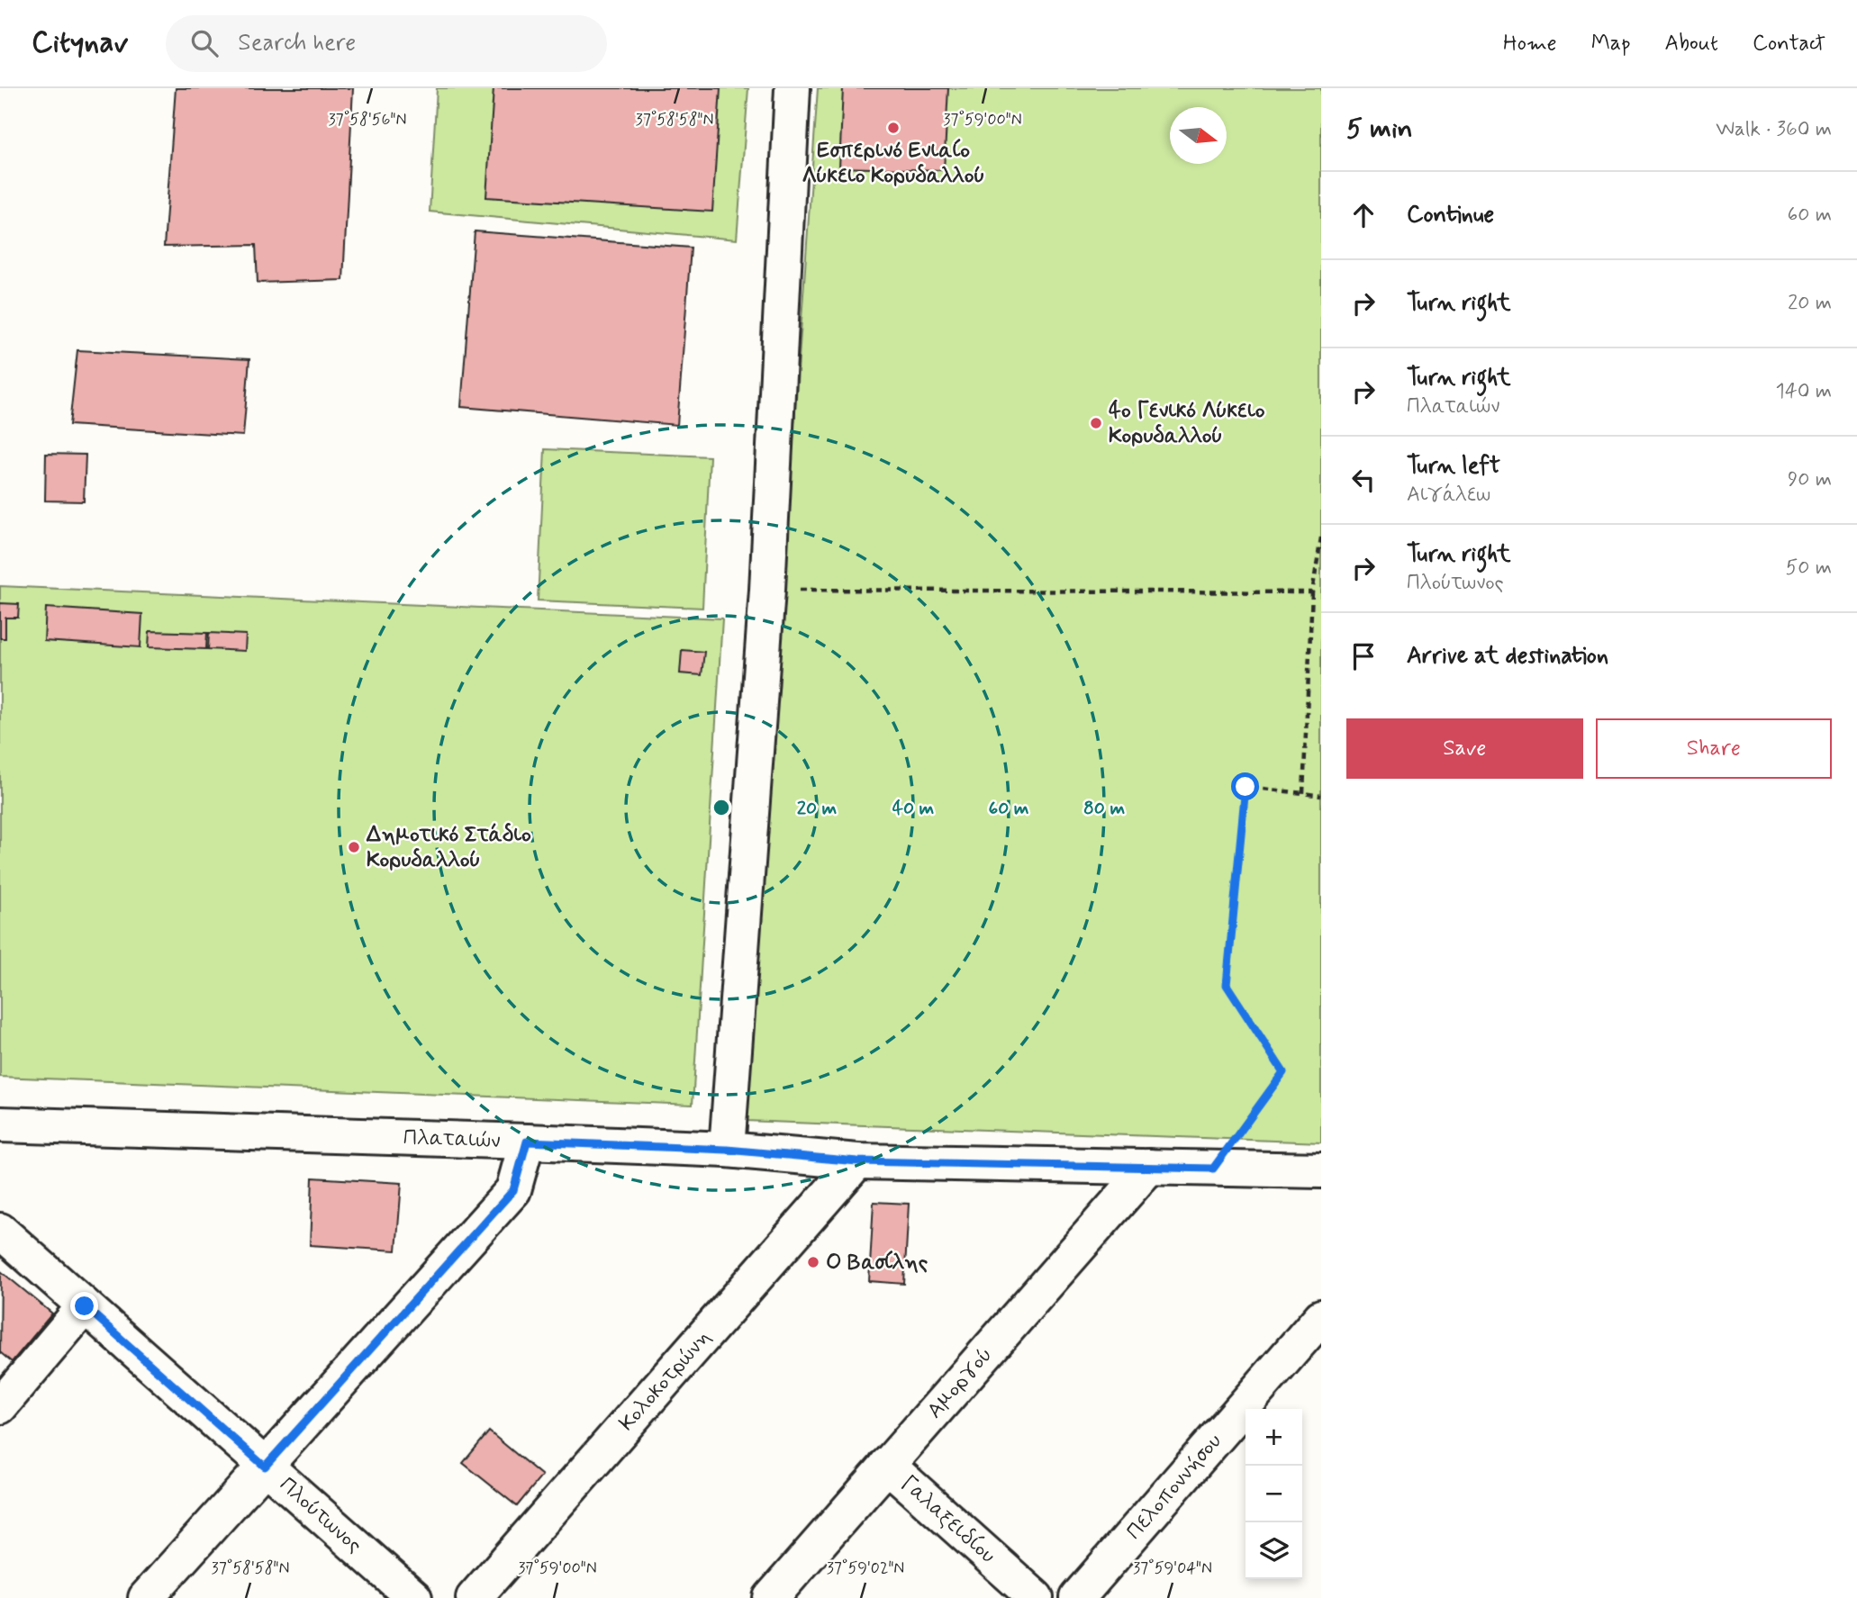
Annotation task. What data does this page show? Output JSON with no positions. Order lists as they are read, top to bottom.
{
  "streets": {
    "street": [
      "Πλαταιών",
      "Κολοκοτρώνη",
      "Αμοργού",
      "Πελοποννήσου",
      "Πλούτωνος",
      "Γαλαξειδίου"
    ]
  },
  "crossings": [
    ["Πλαταιών", "Κολοκοτρώνη"],
    ["Πλαταιών", "Αμοργού"],
    ["Αμοργού", "Γαλαξειδίου"]
  ],
  "places": [
    "Εσπερινό Ενιαίο Λύκειο Κορυδαλλού",
    "4ο Γενικό Λύκειο Κορυδαλλού",
    "Δημοτικό Στάδιο Κορυδαλλού",
    "Ο Βασίλης"
  ],
  "north": "right",
  "page": {
    "header": "Citynav",
    "search": "Search here",
    "nav": [
      "Home",
      "Map",
      "About",
      "Contact"
    ],
    "heading": ["5 min", "Walk · 360 m"],
    "list": [
      ["Continue", "60 m"],
      ["Turn right", "20 m"],
      ["Turn right", "Πλαταιών", "140 m"],
      ["Turn left", "Αιγάλεω", "90 m"],
      ["Turn right", "Πλούτωνος", "50 m"],
      "Arrive at destination"
    ],
    "buttons": ["Save", "Share"],
    "map_buttons": ["+", "−"]
  },
  "coordinates": [
    "37°58'56\"N",
    "37°58'58\"N",
    "37°59'00\"N",
    "37°59'02\"N",
    "37°59'04\"N"
  ],
  "rings": [
    "20 m",
    "40 m",
    "60 m",
    "80 m"
  ]
}
